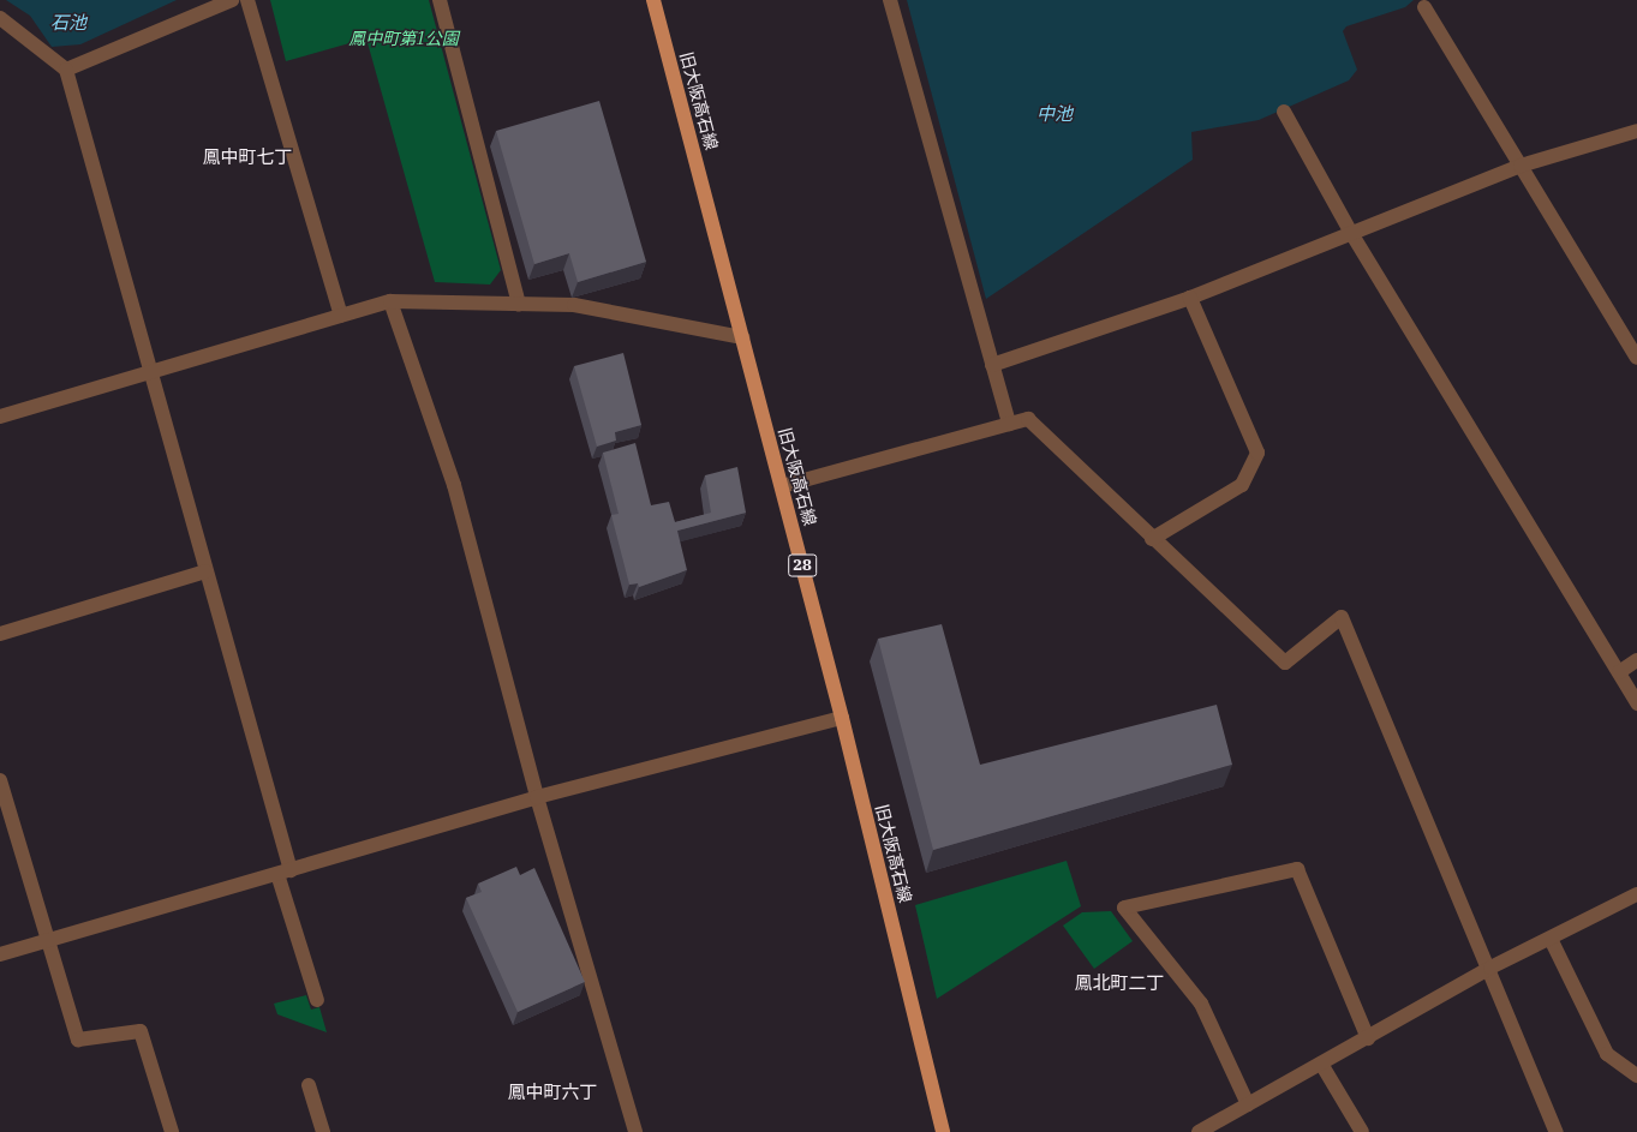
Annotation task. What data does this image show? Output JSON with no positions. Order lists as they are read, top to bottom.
{
  "streets": {
    "main road": ["旧大阪高石線", "28"]
  },
  "districts": ["鳳中町七丁", "鳳北町二丁", "鳳中町六丁"],
  "water": ["石池", "中池"],
  "parks": ["鳳中町第1公園"]
}
